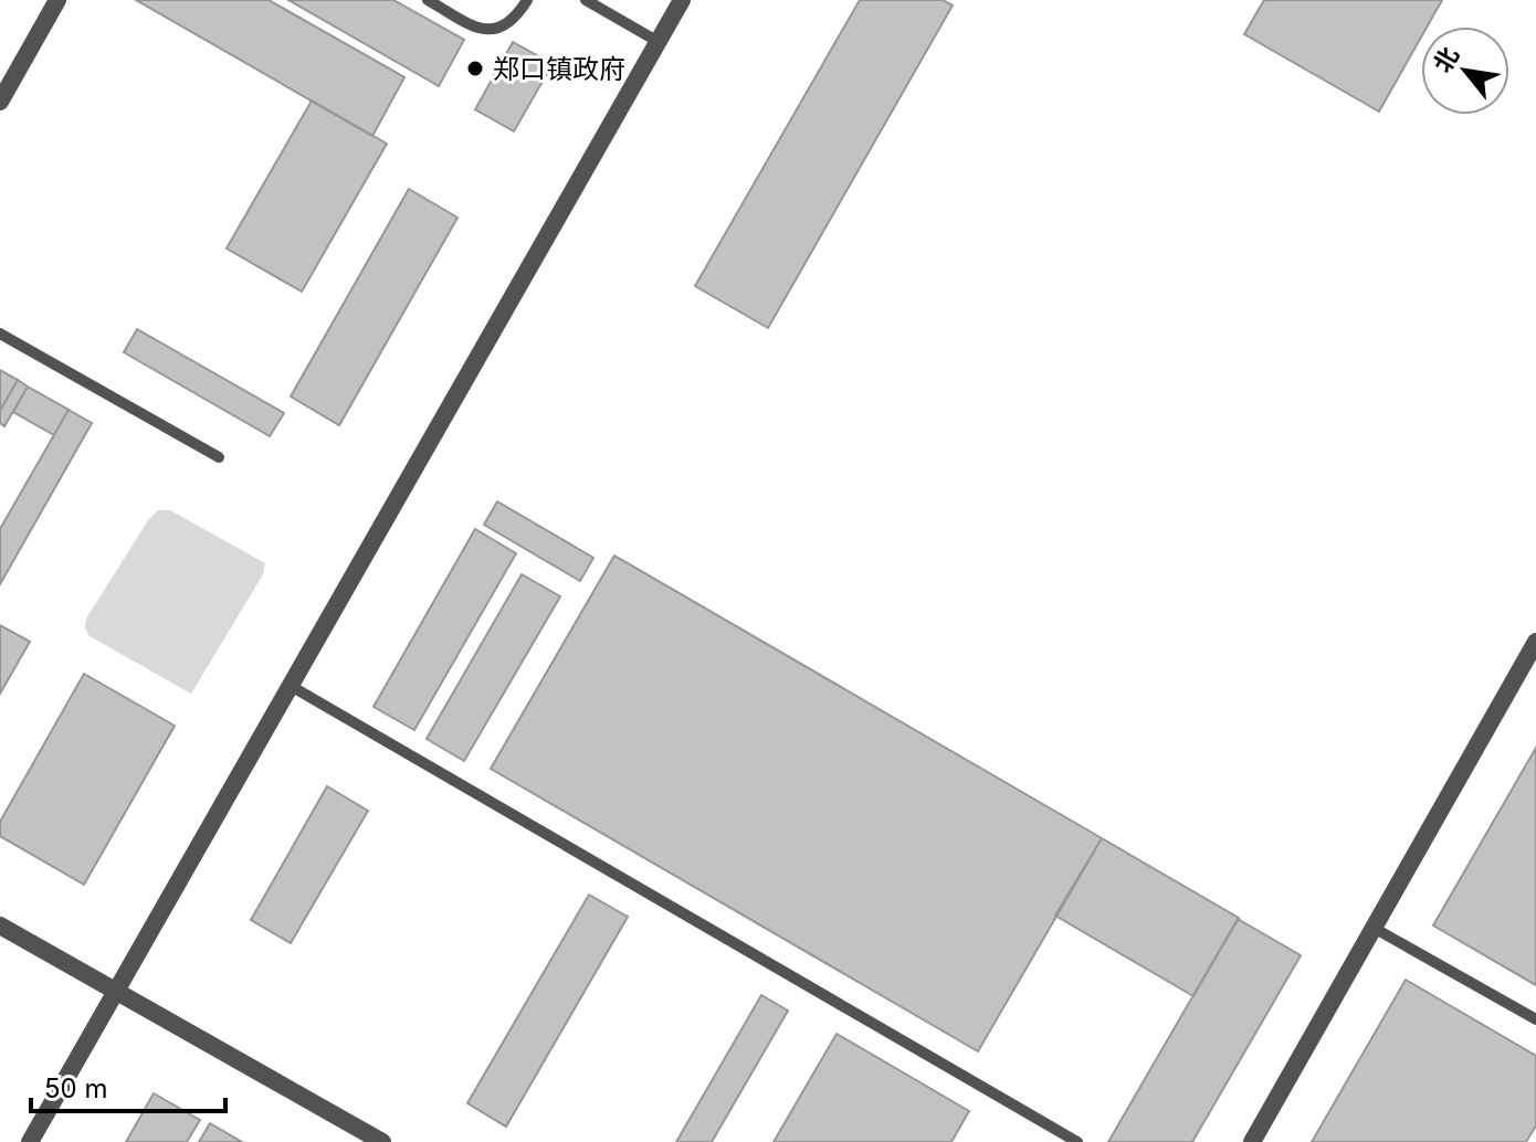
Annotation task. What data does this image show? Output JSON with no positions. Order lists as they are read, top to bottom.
{
  "places": ["郑口镇政府"],
  "scale_bar": "50 m",
  "north": "top left"
}
